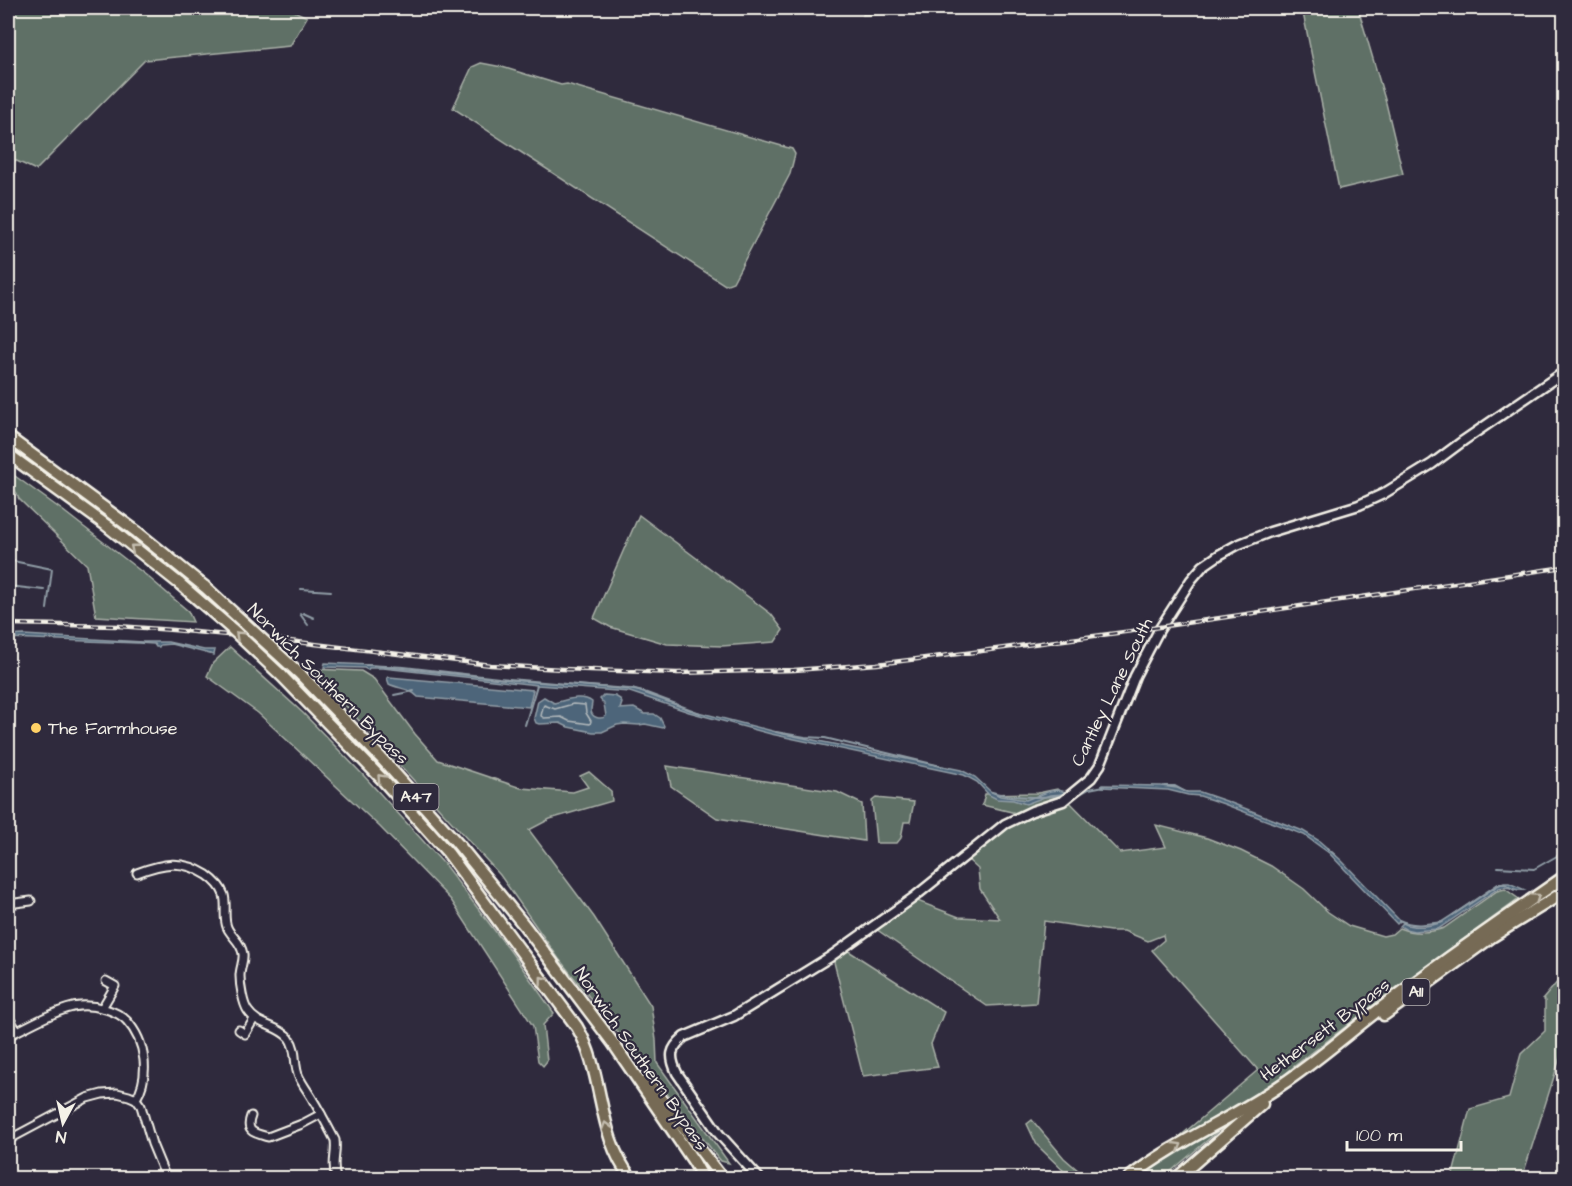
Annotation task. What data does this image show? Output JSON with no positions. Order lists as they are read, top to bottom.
{
  "streets": {
    "highway": [
      "Norwich Southern Bypass",
      "A47",
      "A11",
      "Hethersett Bypass"
    ],
    "street": ["Cantley Lane South"]
  },
  "crossings": [
    ["Norwich Southern Bypass", "A47"]
  ],
  "places": ["The Farmhouse"],
  "scale_bar": "100 m",
  "north": "bottom"
}
